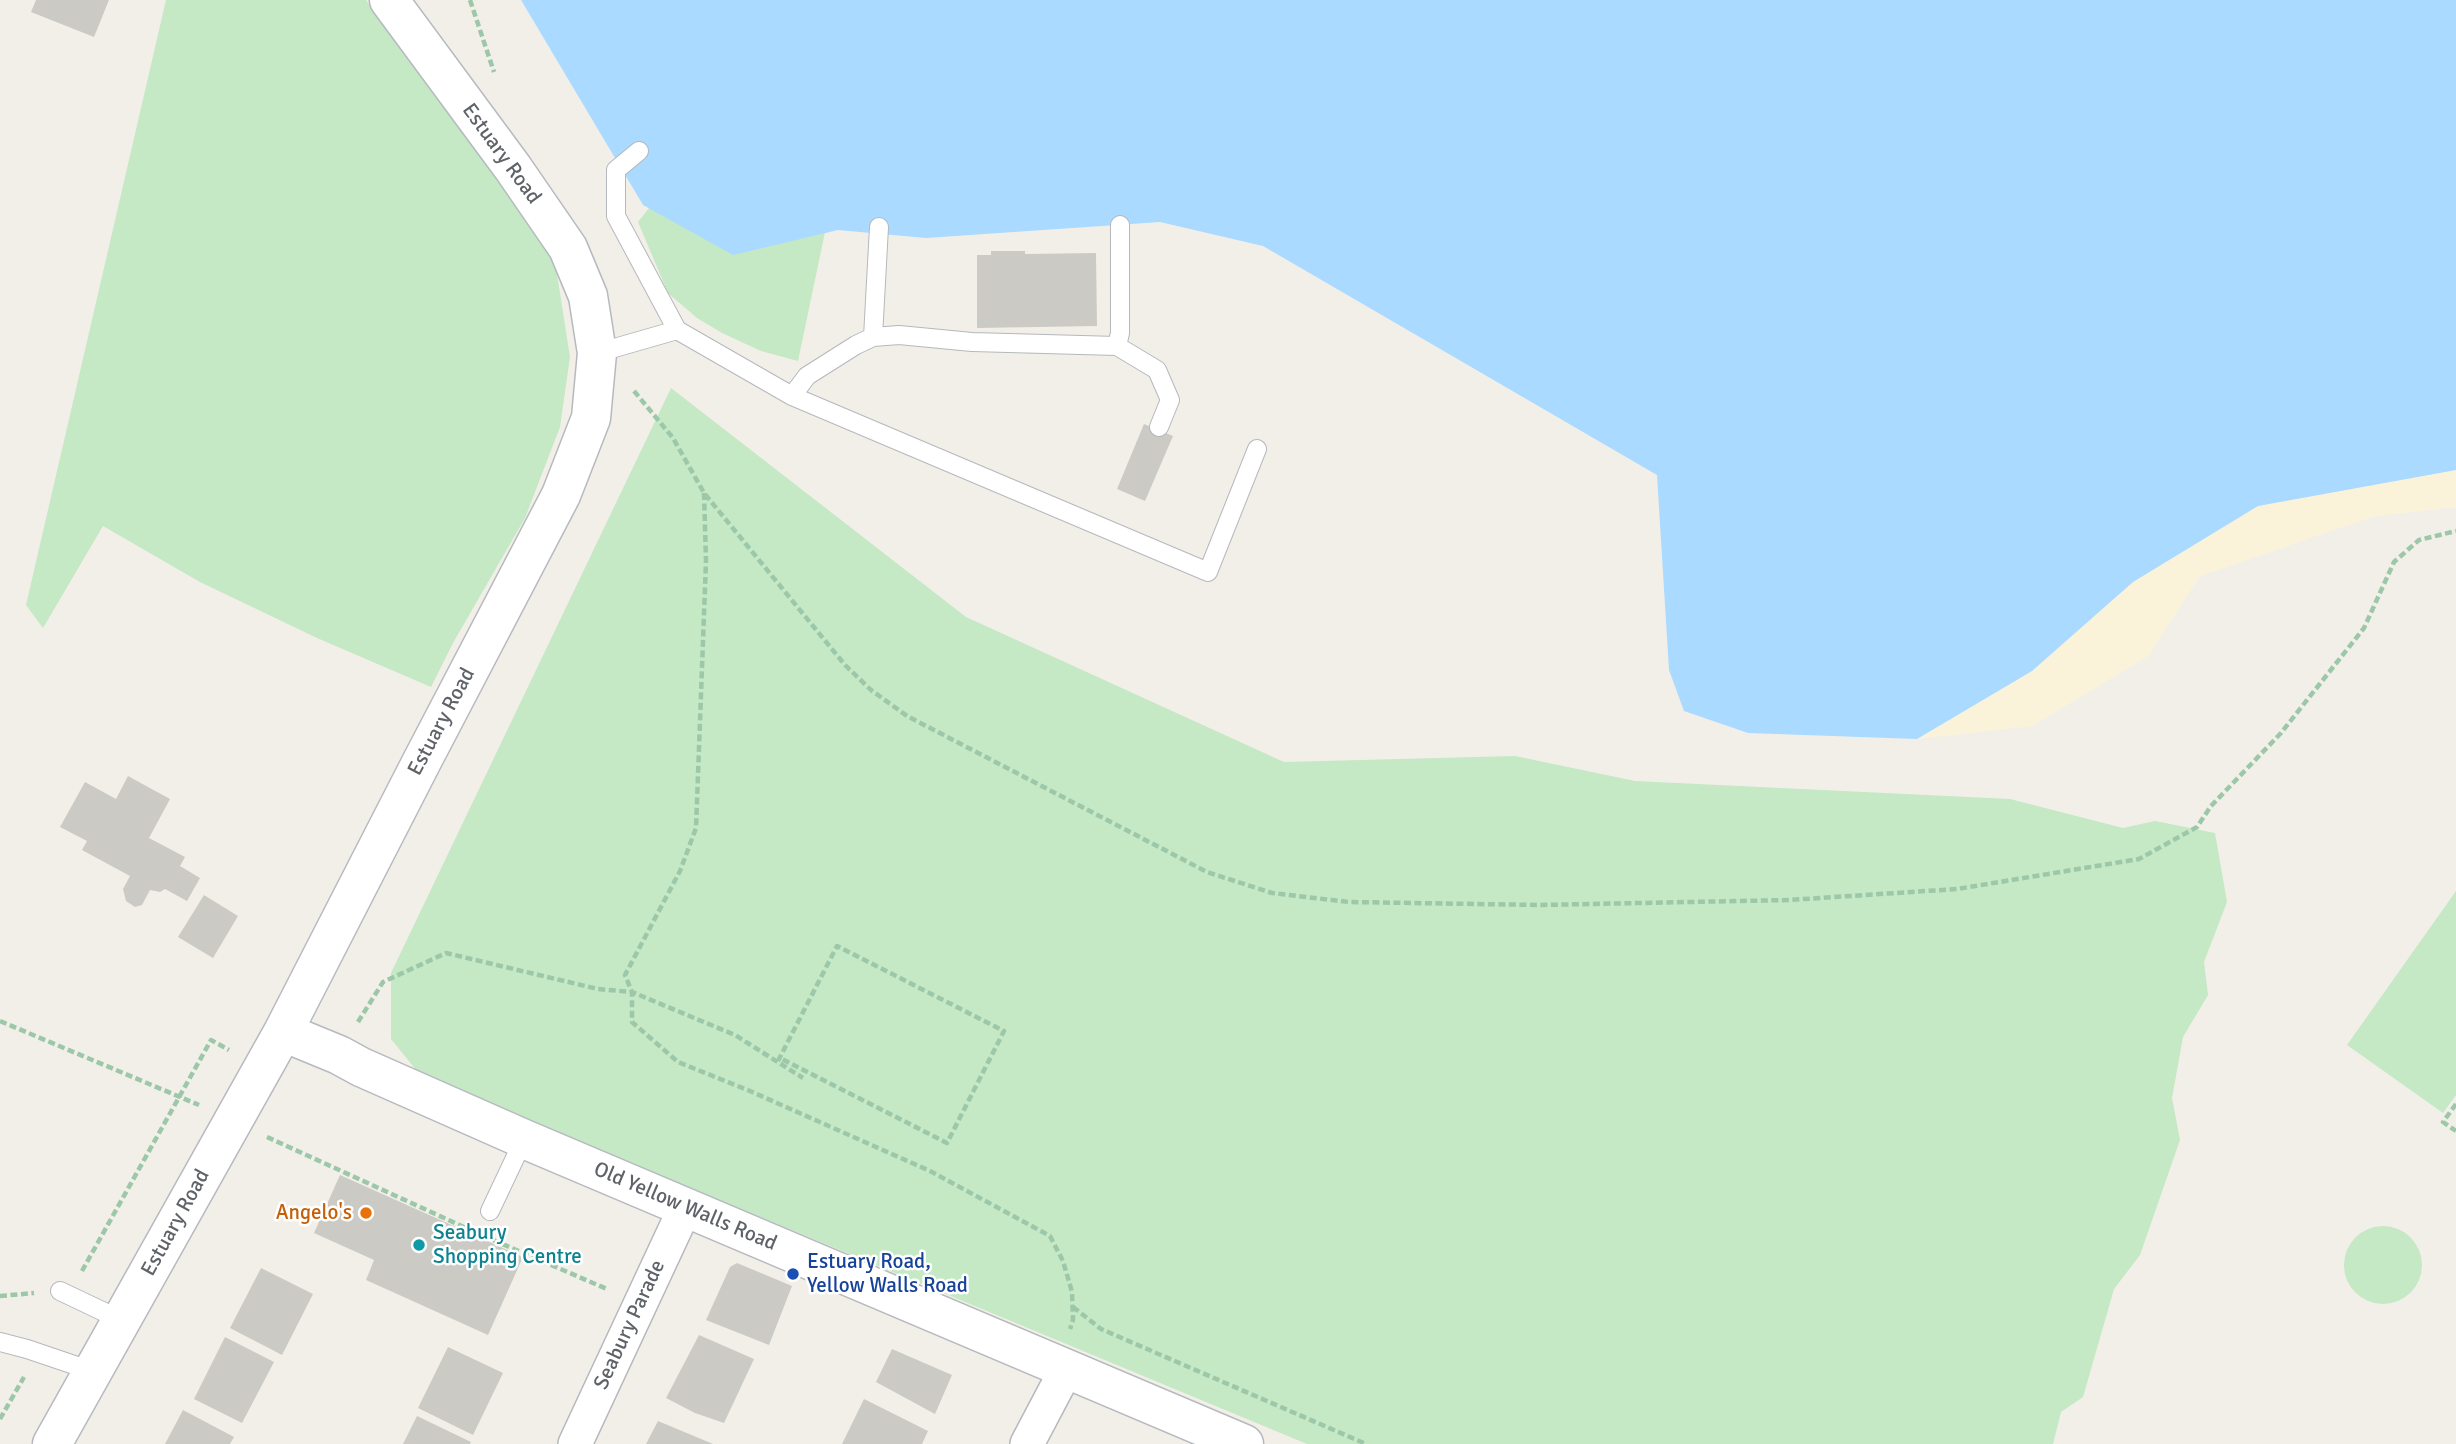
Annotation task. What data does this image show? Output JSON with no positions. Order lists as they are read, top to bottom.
{
  "streets": {
    "street": ["Estuary Road", "Old Yellow Walls Road", "Seabury Parade"]
  },
  "crossings": [
    ["Estuary Road", "Old Yellow Walls Road"],
    ["Old Yellow Walls Road", "Seabury Parade"]
  ],
  "places": ["Angelo's", "Seabury Shopping Centre", "Estuary Road, Yellow Walls Road"]
}
